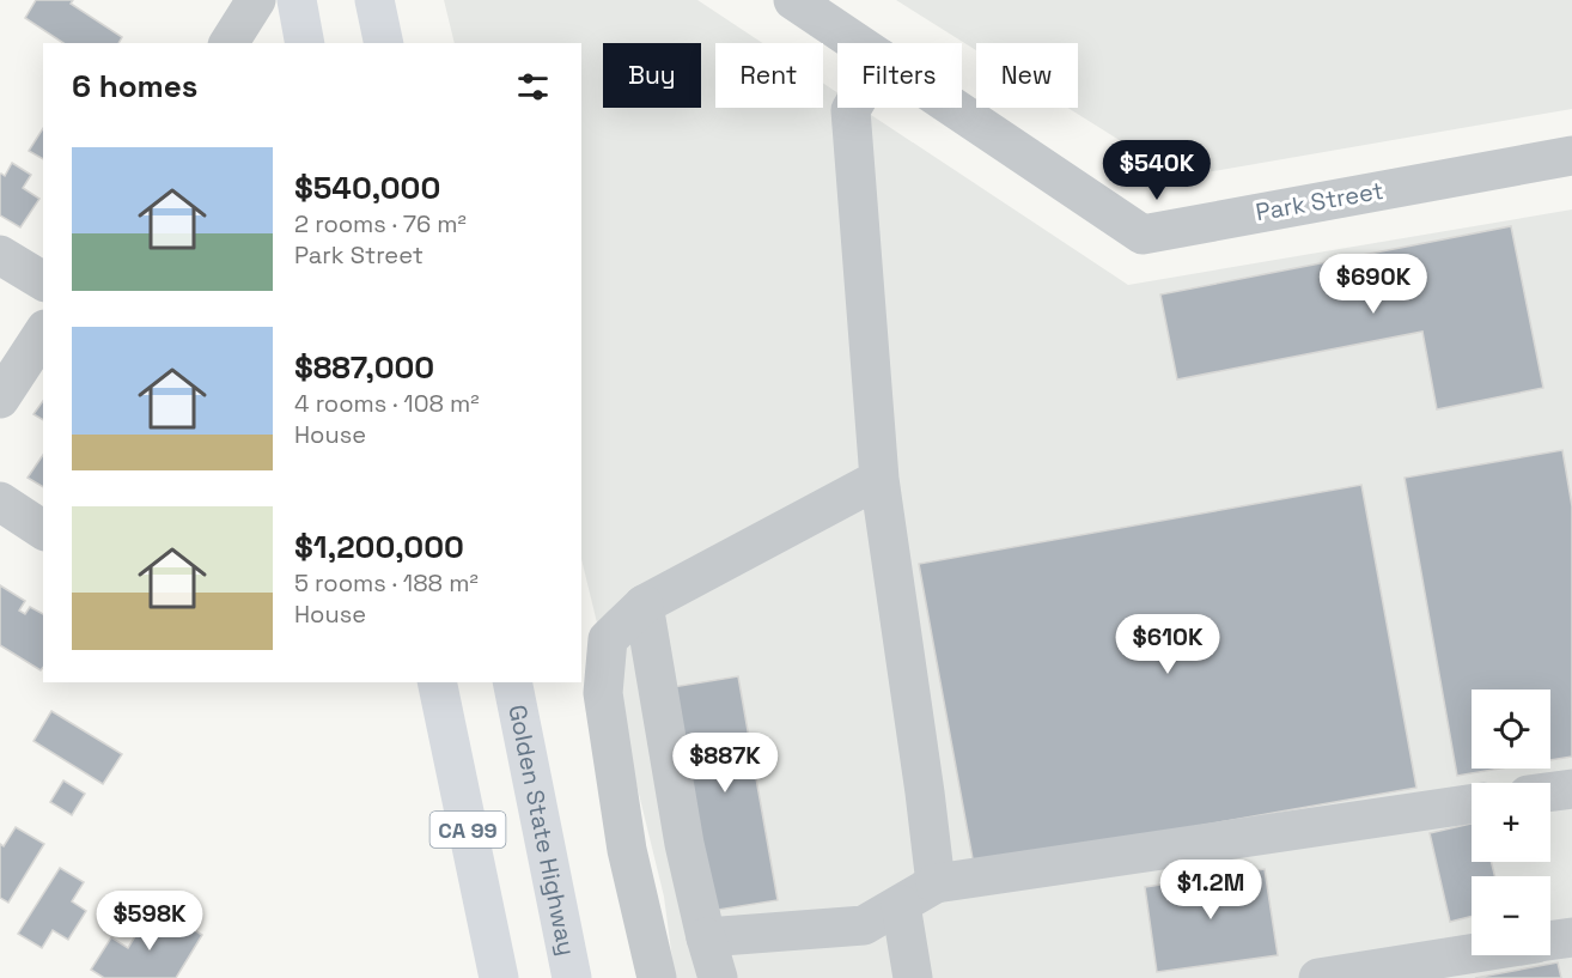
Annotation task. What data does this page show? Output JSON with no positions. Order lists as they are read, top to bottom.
{
  "streets": {
    "highway": ["CA 99", "Golden State Highway"],
    "street": ["Park Street"]
  },
  "page": {
    "chip": [
      "Buy",
      "Rent",
      "Filters",
      "New"
    ],
    "heading": "6 homes",
    "list": [
      {
        "name": "$540,000",
        "note": "2 rooms · 76 m² · Park Street"
      },
      {
        "name": "$887,000",
        "note": "4 rooms · 108 m² · House"
      },
      {
        "name": "$1,200,000",
        "note": "5 rooms · 188 m² · House"
      }
    ],
    "price": [
      "$540K",
      "$690K",
      "$610K",
      "$887K",
      "$1.2M",
      "$598K"
    ],
    "map_buttons": ["+", "−"]
  }
}
